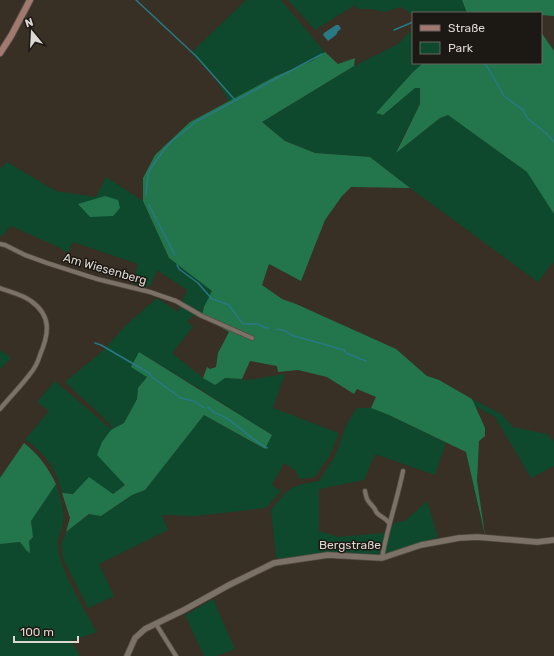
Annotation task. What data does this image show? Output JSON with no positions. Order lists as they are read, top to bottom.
{
  "streets": {
    "street": ["Am Wiesenberg", "Bergstraße"]
  },
  "legend": ["Straße", "Park"],
  "scale_bar": "100 m",
  "north": "top"
}
